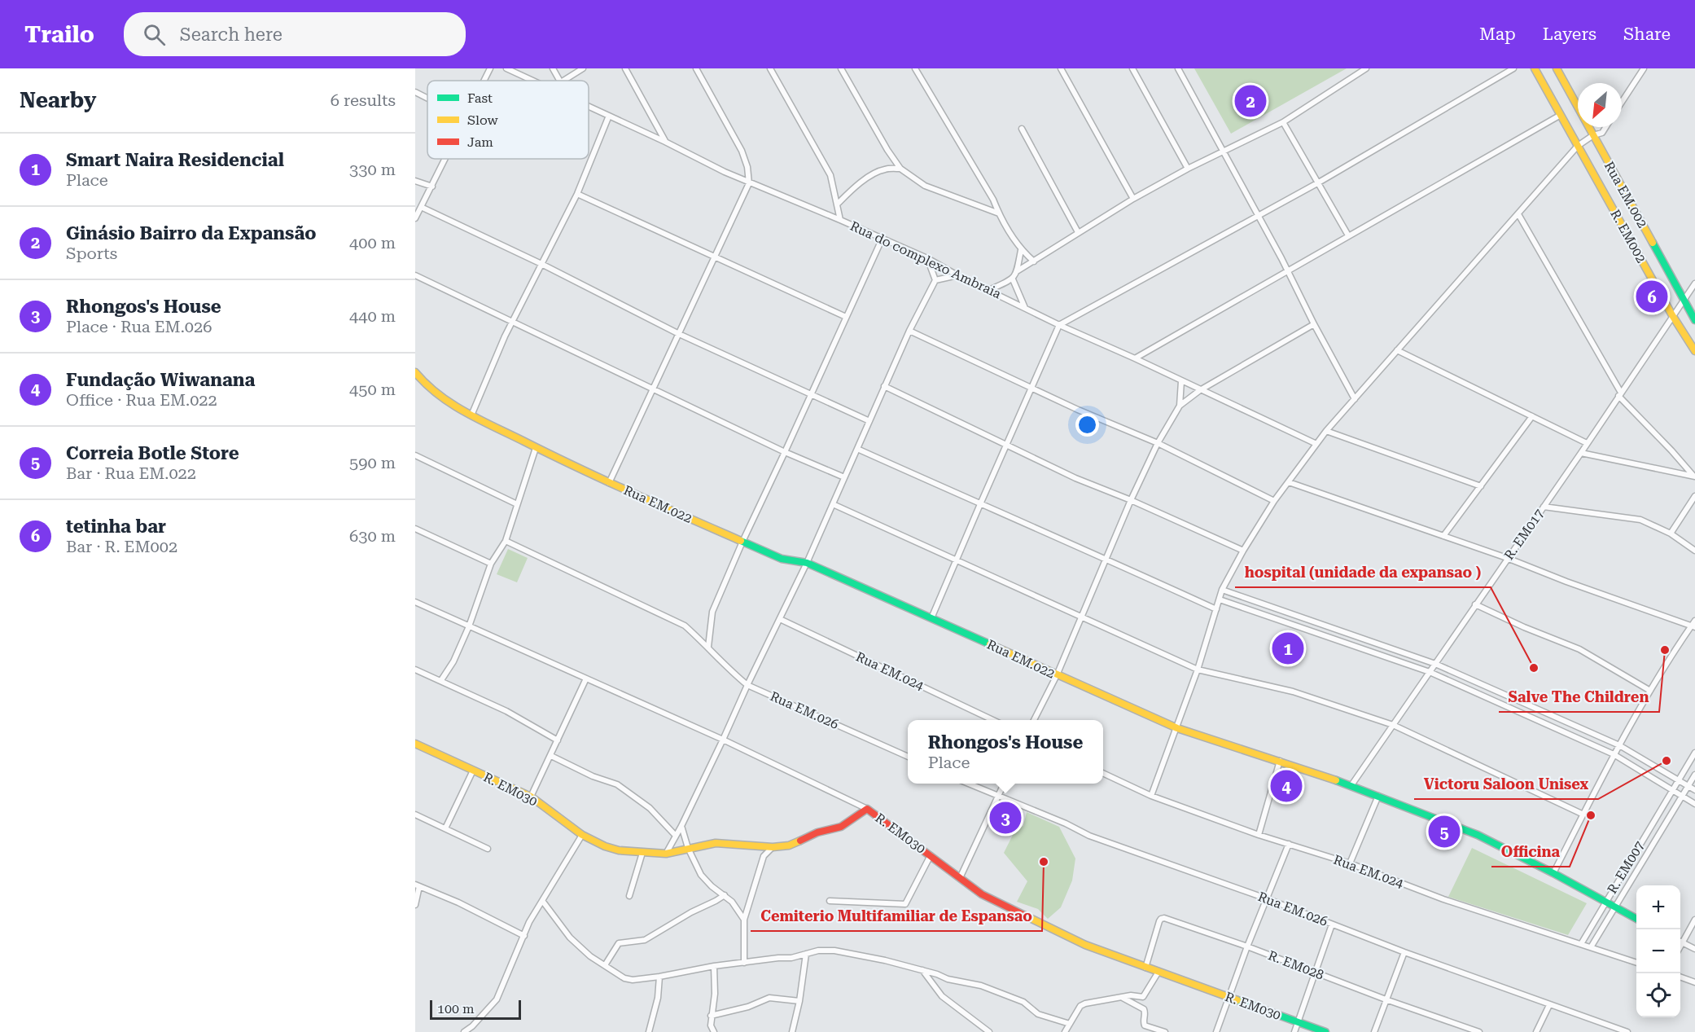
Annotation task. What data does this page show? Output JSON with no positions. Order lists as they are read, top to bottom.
{
  "streets": {
    "street": [
      "Rua EM.002",
      "R. EM002",
      "Rua do complexo Ambraia",
      "Rua EM.022",
      "R. EM017",
      "Rua EM.024",
      "Rua EM.026",
      "R. EM030",
      "R. EM007",
      "R. EM028"
    ]
  },
  "crossings": [
    ["Rua EM.002", "R. EM017"],
    ["R. EM002", "R. EM017"],
    ["Rua EM.022", "R. EM017"],
    ["Rua EM.022", "R. EM007"],
    ["Rua EM.024", "R. EM007"],
    ["R. EM030", "R. EM028"]
  ],
  "places": [
    "Salve The Children",
    "hospital (unidade da expansao )",
    "Victoru Saloon Unisex",
    "Officina",
    "Cemiterio Multifamiliar de Espansao"
  ],
  "legend": ["Fast", "Slow", "Jam"],
  "scale_bar": "100 m",
  "north": "bottom left",
  "page": {
    "header": "Trailo",
    "search": "Search here",
    "nav": ["Map", "Layers", "Share"],
    "heading": ["Nearby", "6 results"],
    "pins": [
      "2",
      "6",
      "1",
      "4",
      "3",
      "5"
    ],
    "list": [
      {
        "mark": "1",
        "name": "Smart Naira Residencial",
        "note": "Place",
        "value": "330 m"
      },
      {
        "mark": "2",
        "name": "Ginásio Bairro da Expansão",
        "note": "Sports",
        "value": "400 m"
      },
      {
        "mark": "3",
        "name": "Rhongos's House",
        "note": "Place · Rua EM.026",
        "value": "440 m"
      },
      {
        "mark": "4",
        "name": "Fundação Wiwanana",
        "note": "Office · Rua EM.022",
        "value": "450 m"
      },
      {
        "mark": "5",
        "name": "Correia Botle Store",
        "note": "Bar · Rua EM.022",
        "value": "590 m"
      },
      {
        "mark": "6",
        "name": "tetinha bar",
        "note": "Bar · R. EM002",
        "value": "630 m"
      }
    ],
    "popup": ["Rhongos's House", "Place"],
    "map_buttons": ["+", "−"],
    "scale": "100 m"
  }
}
